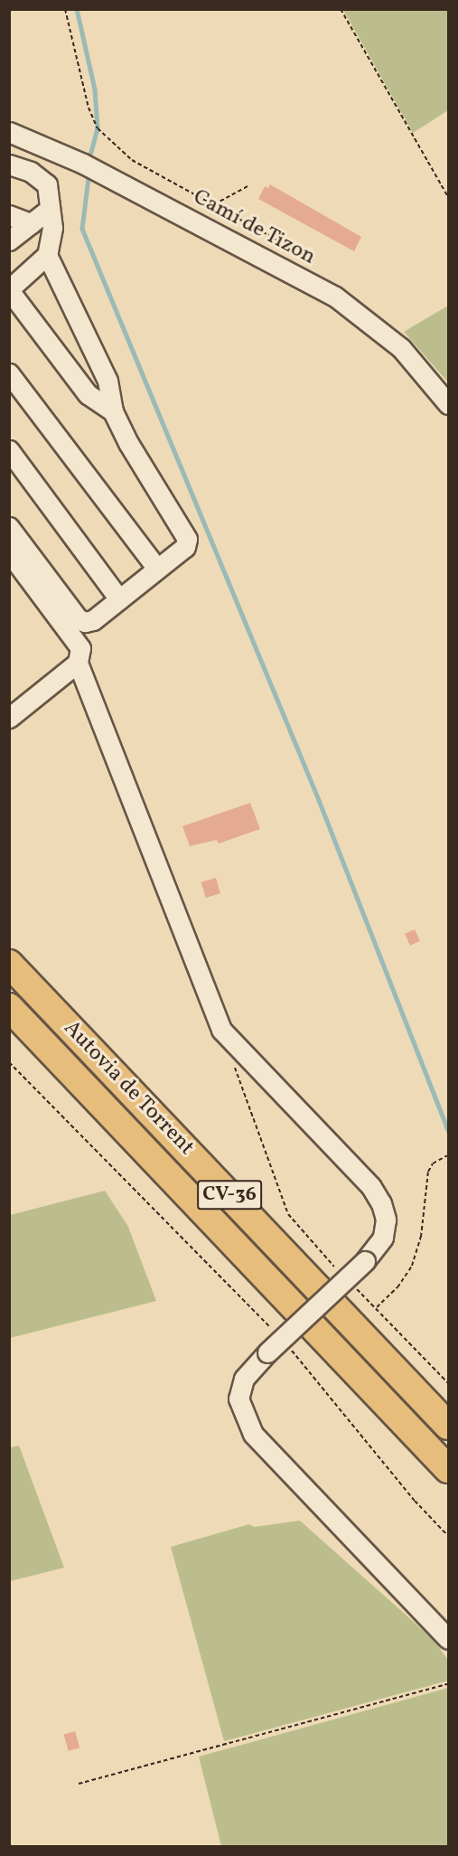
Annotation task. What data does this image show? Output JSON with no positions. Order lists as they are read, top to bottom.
{
  "streets": {
    "highway": ["Autovia de Torrent", "CV-36"],
    "street": ["Camí de Tizon"]
  }
}
